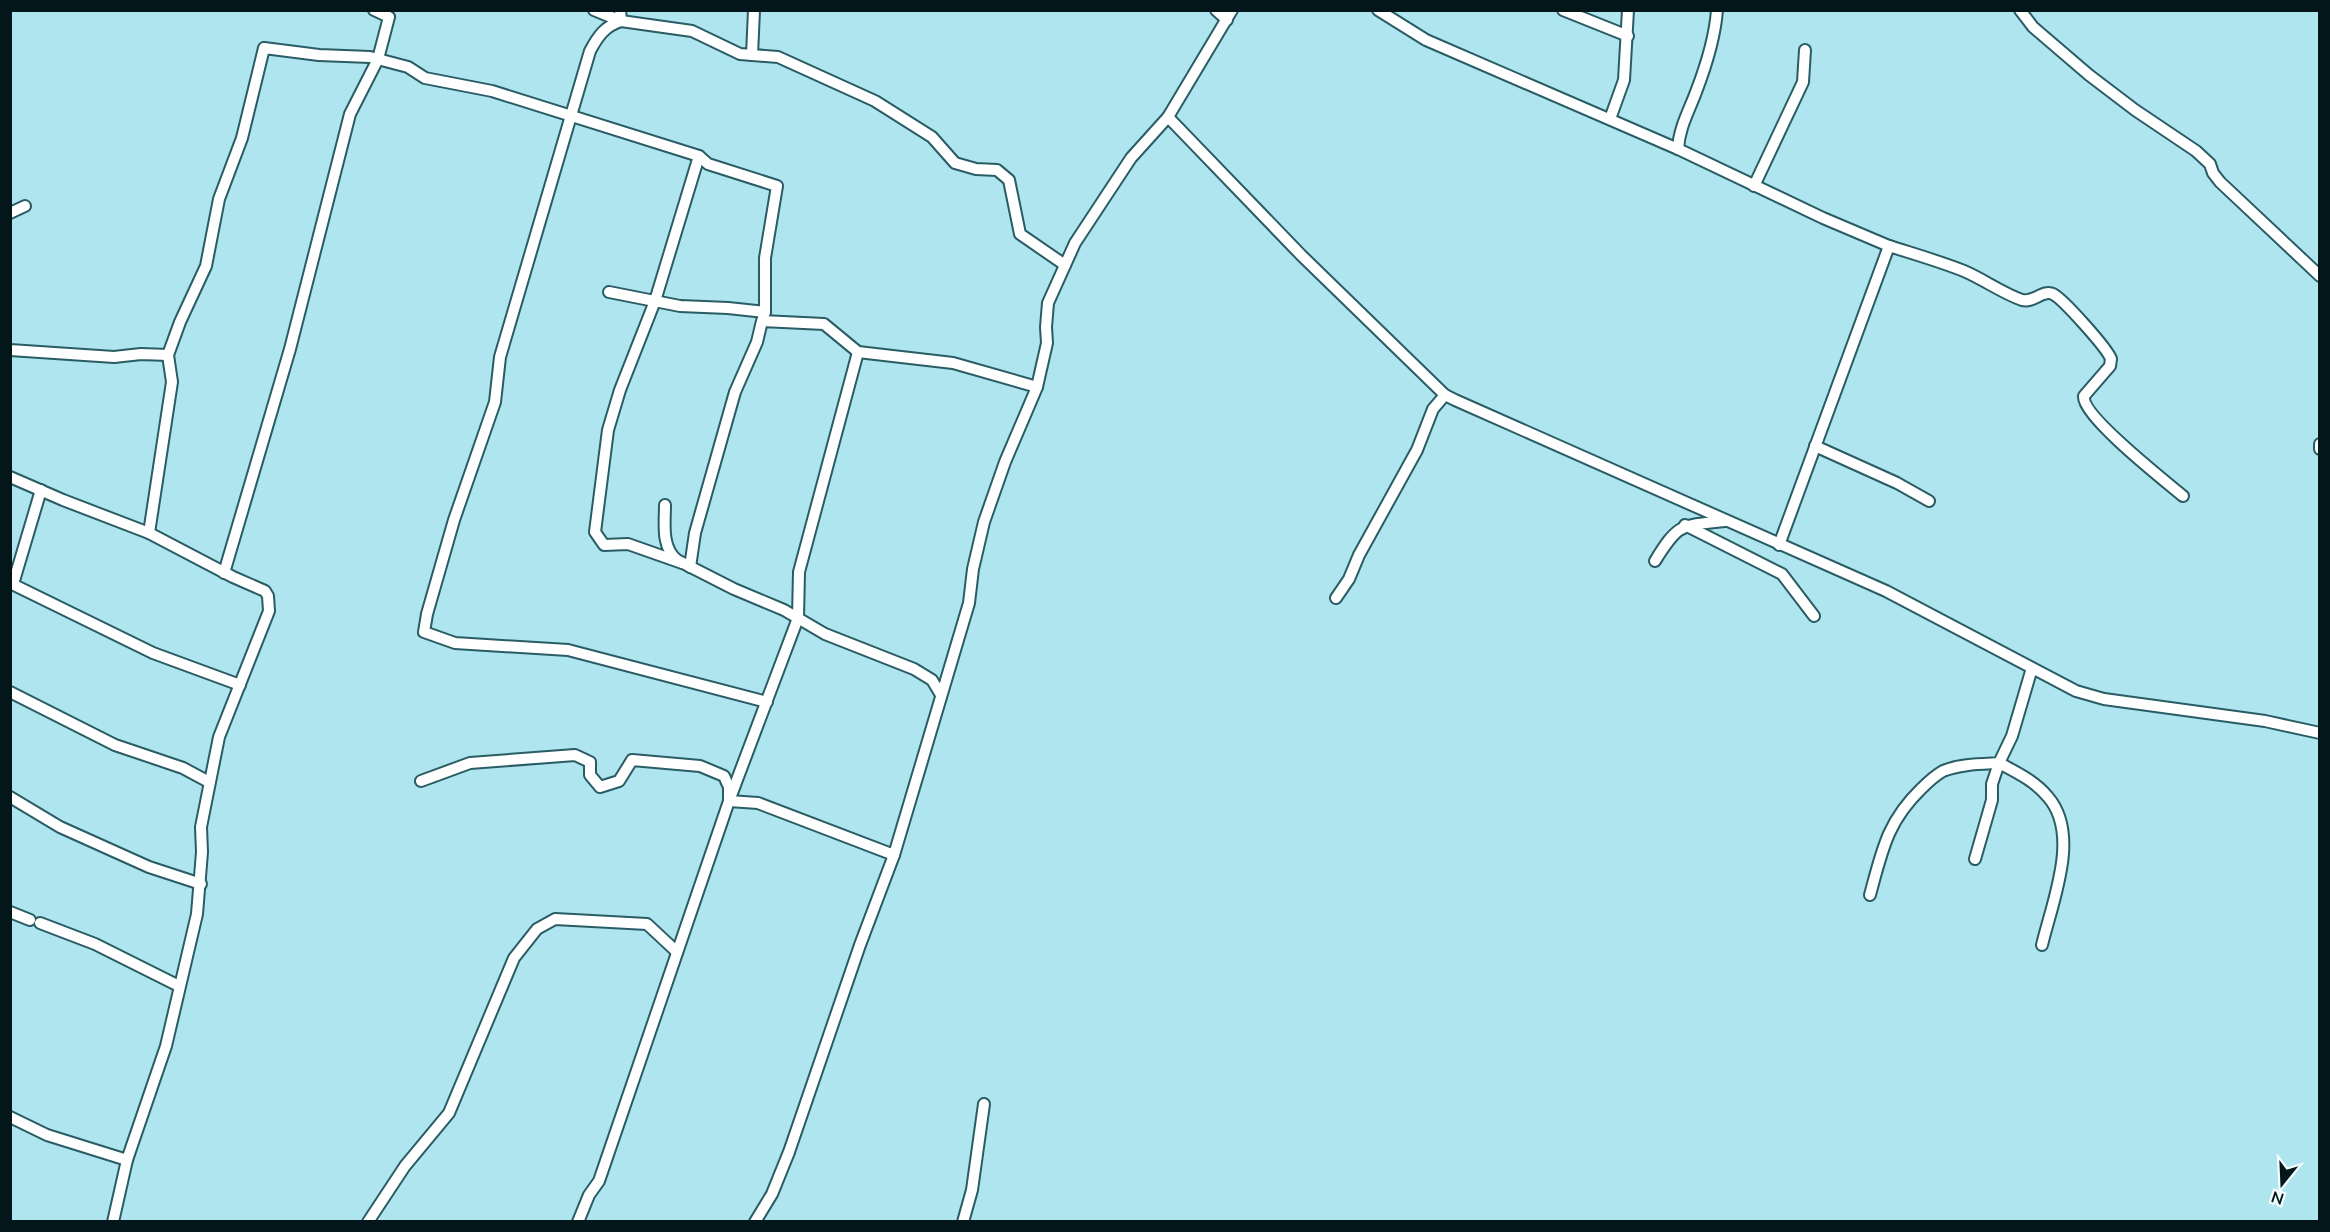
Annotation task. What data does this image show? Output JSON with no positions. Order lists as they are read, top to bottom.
{
  "north": "bottom"
}
